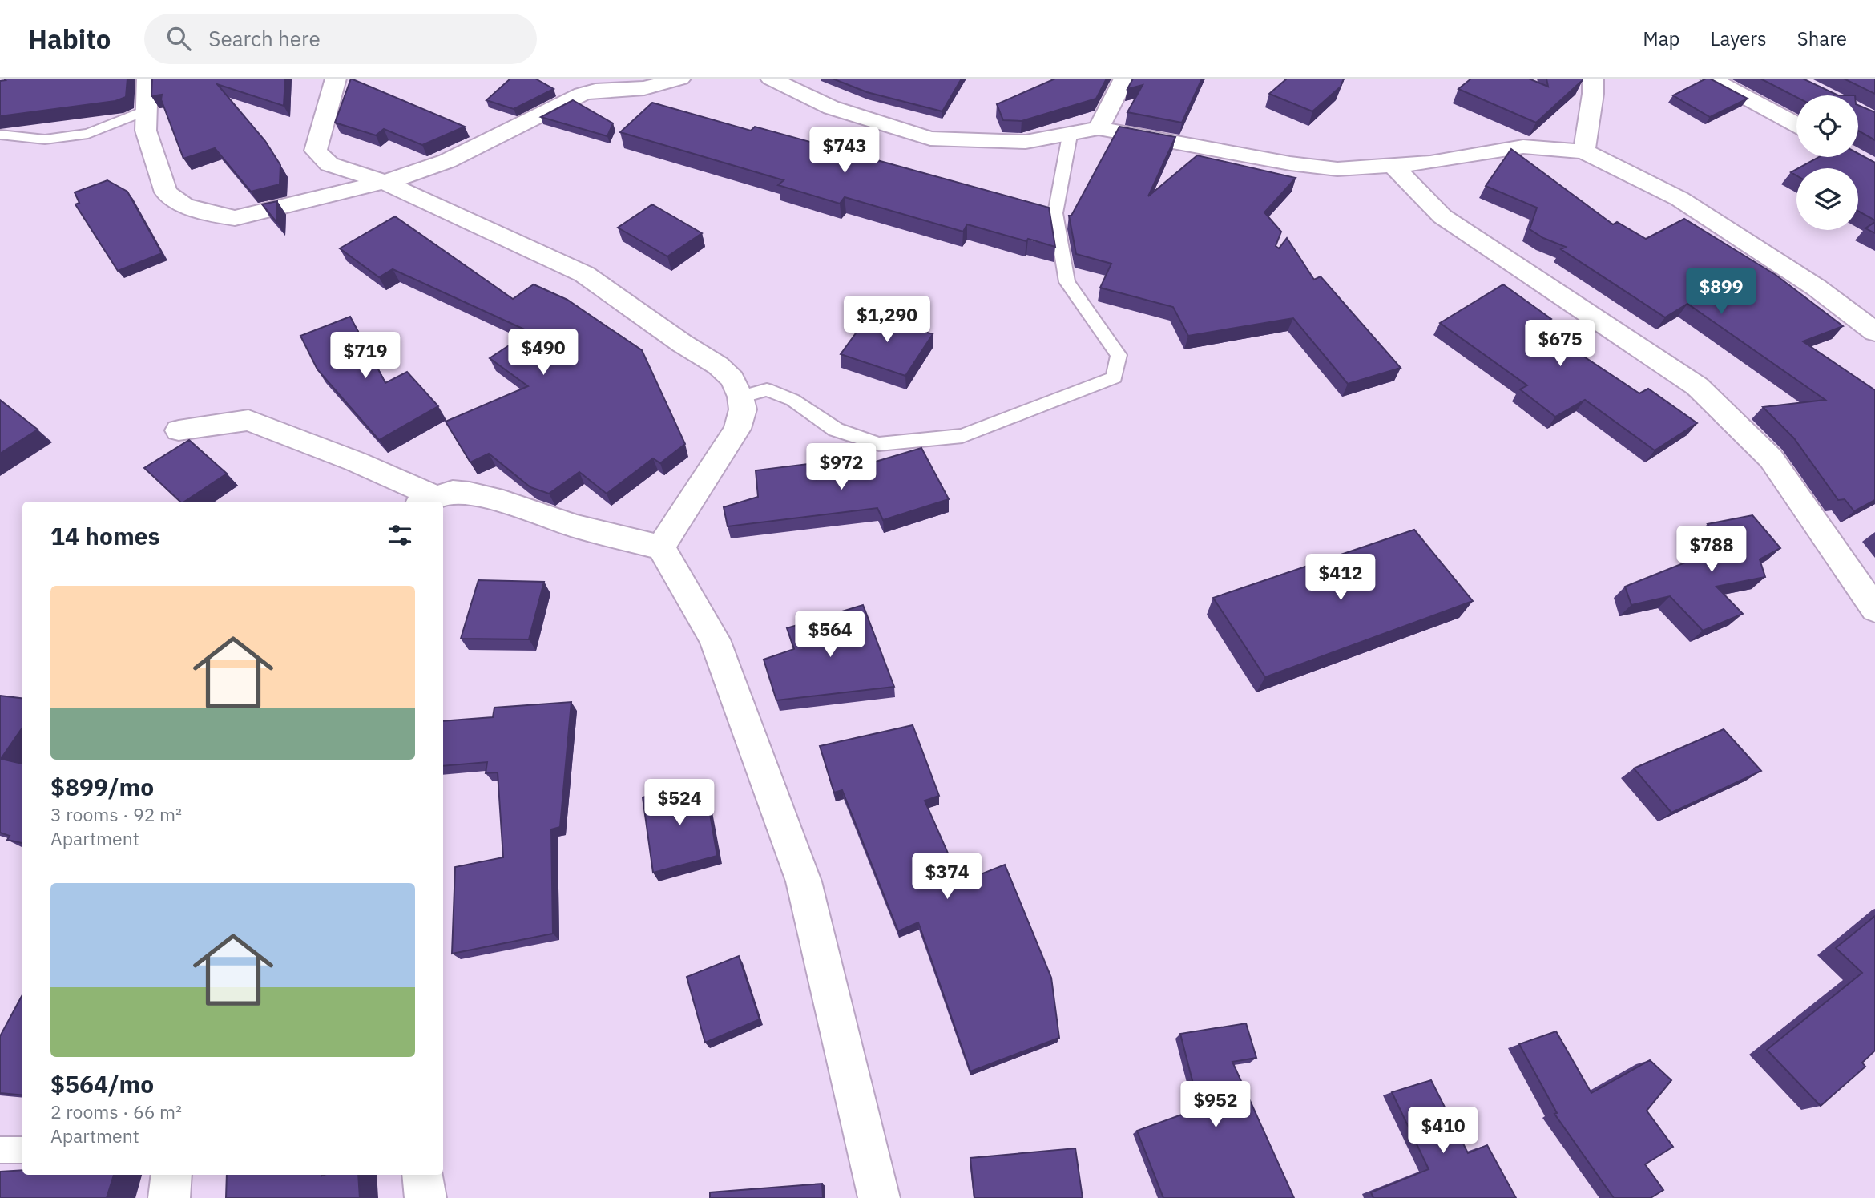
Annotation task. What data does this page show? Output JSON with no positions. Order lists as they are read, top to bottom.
{
  "page": {
    "header": "Habito",
    "search": "Search here",
    "nav": ["Map", "Layers", "Share"],
    "price": [
      "$743",
      "$899",
      "$1,290",
      "$675",
      "$490",
      "$719",
      "$972",
      "$788",
      "$412",
      "$564",
      "$524",
      "$374",
      "$952",
      "$410"
    ],
    "heading": "14 homes",
    "list": [
      {
        "name": "$899/mo",
        "note": "3 rooms · 92 m² · Apartment"
      },
      {
        "name": "$564/mo",
        "note": "2 rooms · 66 m² · Apartment"
      }
    ]
  }
}
